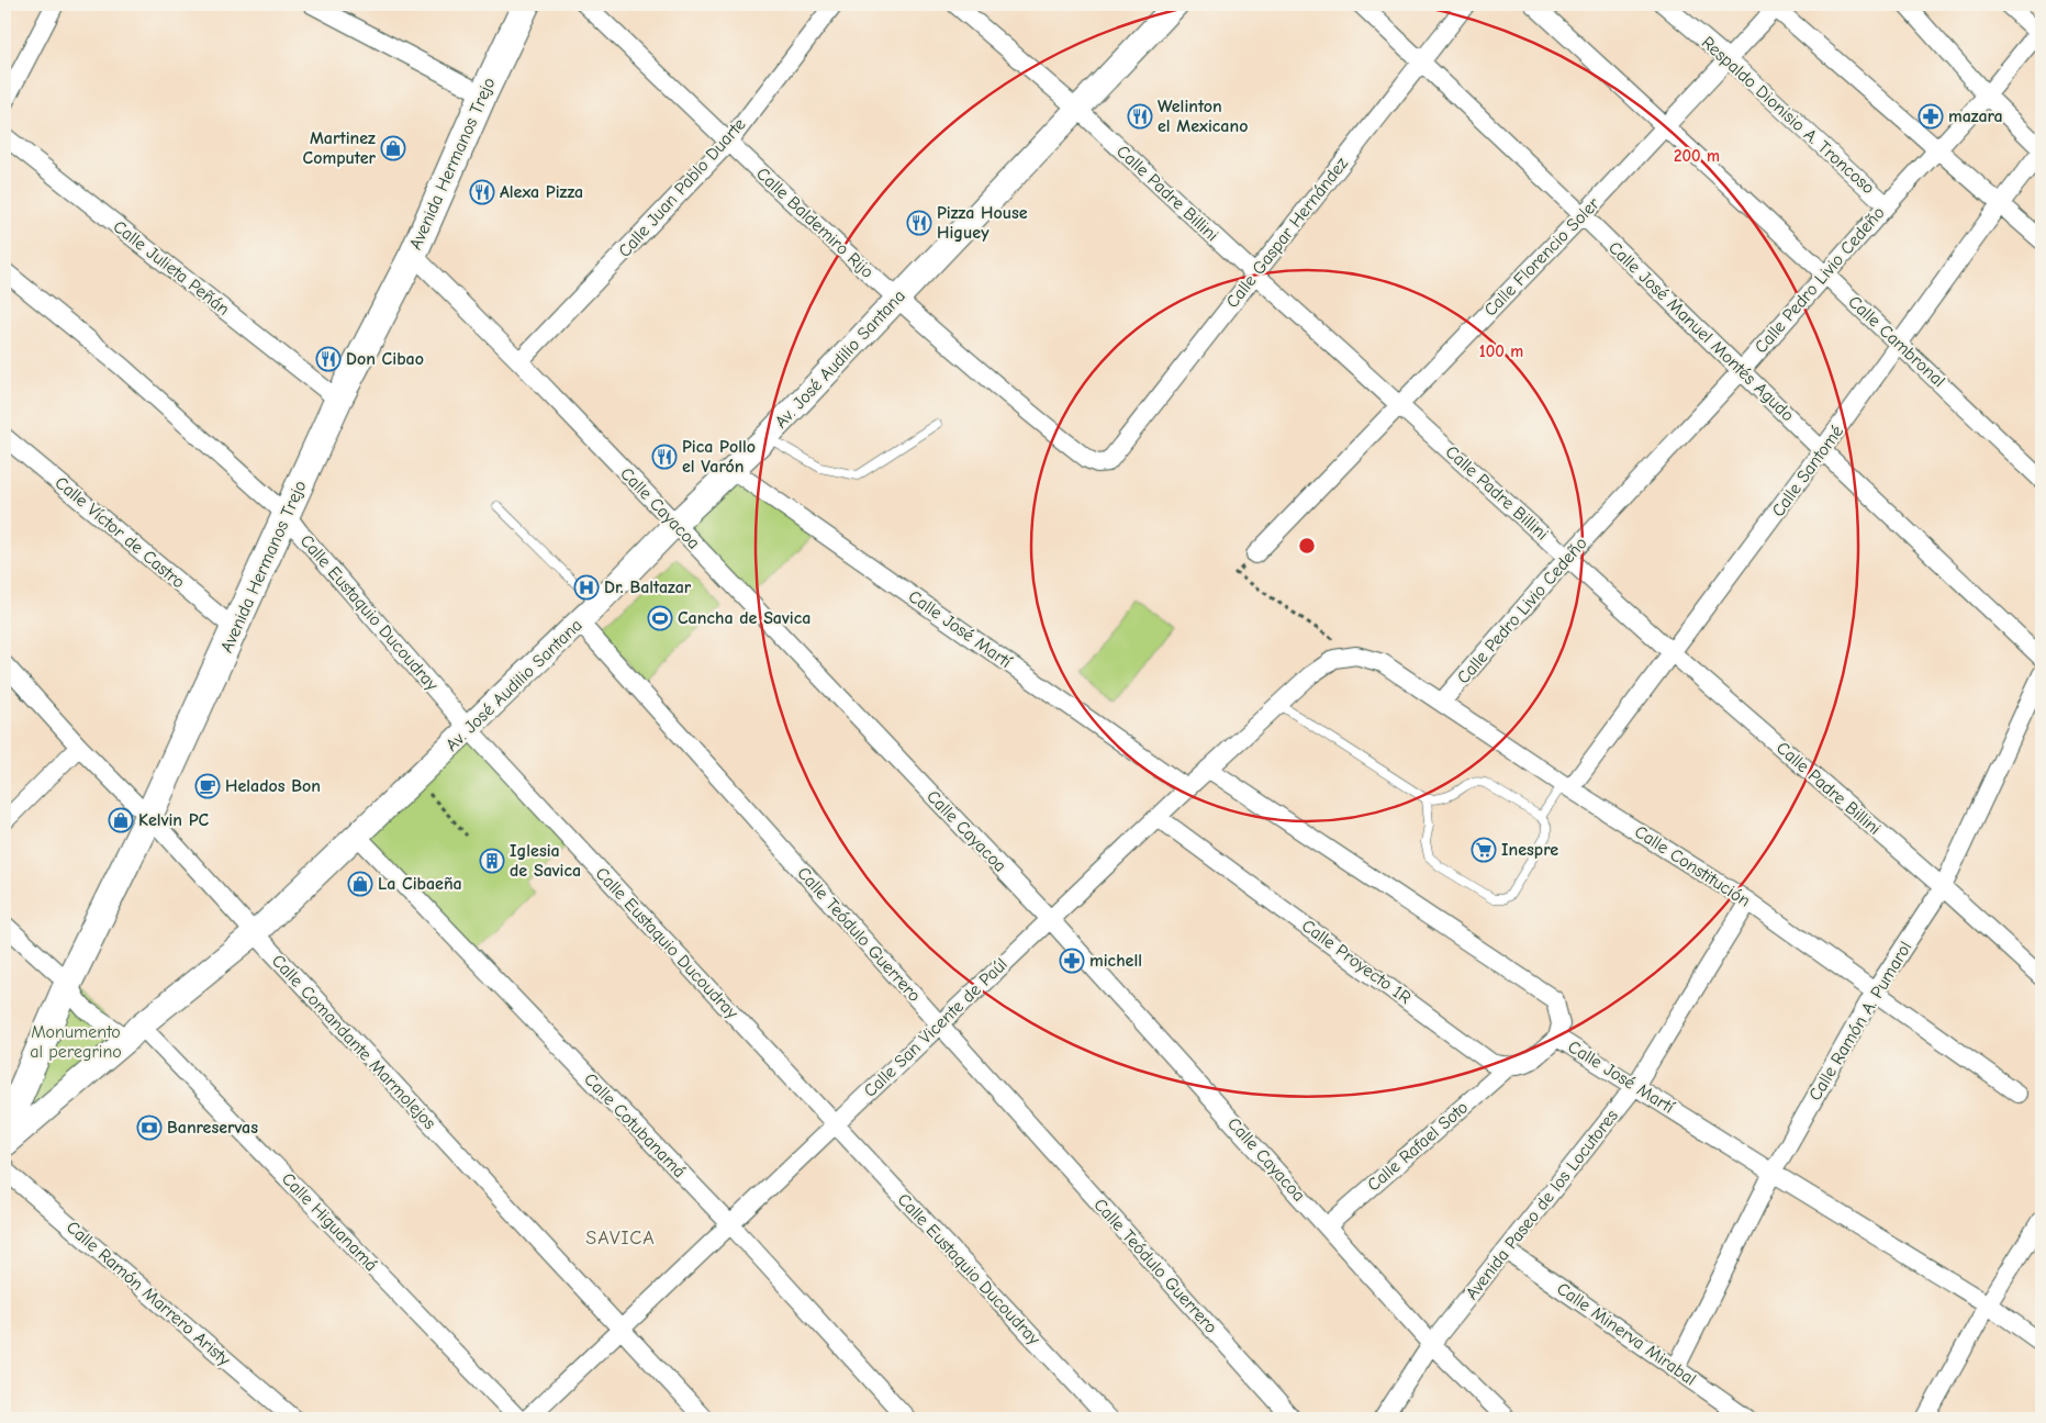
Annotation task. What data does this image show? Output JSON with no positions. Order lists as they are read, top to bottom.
{
  "streets": {
    "main road": ["Avenida Hermanos Trejo", "Av. José Audilio Santana"],
    "street": [
      "Respaldo Dionisio A. Troncoso",
      "Calle Juan Pablo Duarte",
      "Calle Padre Billini",
      "Calle Baldemiro Rijo",
      "Calle Gaspar Hernández",
      "Calle Florencio Soler",
      "Calle Julieta Peñán",
      "Calle Pedro Livio Cedeño",
      "Calle José Manuel Montés Agudo",
      "Calle Cambronal",
      "Calle Santomé",
      "Calle Cayacoa",
      "Calle Víctor de Castro",
      "Calle Eustaquio Ducoudray",
      "Calle José Martí",
      "Calle Constitución",
      "Calle Teódulo Guerrero",
      "Calle Proyecto 1R",
      "Calle Ramón A. Pumarol",
      "Calle San Vicente de Paúl",
      "Calle Comandante Marmolejos",
      "Calle Cotubanamá",
      "Calle Rafael Soto",
      "Avenida Paseo de los Locutores",
      "Calle Higuanamá",
      "Calle Ramón Marrero Aristy",
      "Calle Minerva Mirabal"
    ]
  },
  "crossings": [
    ["Respaldo Dionisio A. Troncoso", "Calle Florencio Soler"],
    ["Respaldo Dionisio A. Troncoso", "Calle Pedro Livio Cedeño"],
    ["Avenida Hermanos Trejo", "Calle Julieta Peñán"],
    ["Avenida Hermanos Trejo", "Calle Cayacoa"],
    ["Avenida Hermanos Trejo", "Calle Víctor de Castro"],
    ["Avenida Hermanos Trejo", "Calle Eustaquio Ducoudray"],
    ["Avenida Hermanos Trejo", "Calle Comandante Marmolejos"],
    ["Avenida Hermanos Trejo", "Calle Higuanamá"],
    ["Calle Juan Pablo Duarte", "Calle Baldemiro Rijo"],
    ["Calle Juan Pablo Duarte", "Calle Cayacoa"],
    ["Calle Padre Billini", "Calle Gaspar Hernández"],
    ["Calle Padre Billini", "Calle Florencio Soler"],
    ["Calle Padre Billini", "Calle Pedro Livio Cedeño"],
    ["Calle Padre Billini", "Av. José Audilio Santana"],
    ["Calle Padre Billini", "Calle Santomé"],
    ["Calle Padre Billini", "Calle Ramón A. Pumarol"],
    ["Calle Baldemiro Rijo", "Calle Gaspar Hernández"],
    ["Calle Baldemiro Rijo", "Av. José Audilio Santana"],
    ["Calle Gaspar Hernández", "Calle José Manuel Montés Agudo"],
    ["Calle Florencio Soler", "Calle José Manuel Montés Agudo"],
    ["Calle Florencio Soler", "Calle Cambronal"],
    ["Calle Pedro Livio Cedeño", "Calle José Manuel Montés Agudo"],
    ["Calle Pedro Livio Cedeño", "Calle Cambronal"],
    ["Calle Pedro Livio Cedeño", "Calle Constitución"],
    ["Calle José Manuel Montés Agudo", "Calle Santomé"],
    ["Calle Cambronal", "Calle Santomé"],
    ["Av. José Audilio Santana", "Calle Cayacoa"],
    ["Av. José Audilio Santana", "Calle Eustaquio Ducoudray"],
    ["Av. José Audilio Santana", "Calle José Martí"],
    ["Av. José Audilio Santana", "Calle Teódulo Guerrero"],
    ["Av. José Audilio Santana", "Calle Comandante Marmolejos"],
    ["Av. José Audilio Santana", "Calle Cotubanamá"],
    ["Av. José Audilio Santana", "Calle Higuanamá"],
    ["Calle Santomé", "Calle Constitución"],
    ["Calle Cayacoa", "Calle San Vicente de Paúl"],
    ["Calle Cayacoa", "Calle Rafael Soto"],
    ["Calle Cayacoa", "Avenida Paseo de los Locutores"],
    ["Calle Eustaquio Ducoudray", "Calle San Vicente de Paúl"],
    ["Calle José Martí", "Calle Ramón A. Pumarol"],
    ["Calle José Martí", "Calle San Vicente de Paúl"],
    ["Calle José Martí", "Avenida Paseo de los Locutores"],
    ["Calle Constitución", "Calle Ramón A. Pumarol"],
    ["Calle Constitución", "Calle San Vicente de Paúl"],
    ["Calle Constitución", "Avenida Paseo de los Locutores"],
    ["Calle Teódulo Guerrero", "Calle San Vicente de Paúl"],
    ["Calle Proyecto 1R", "Calle San Vicente de Paúl"],
    ["Calle Proyecto 1R", "Calle Rafael Soto"],
    ["Calle Ramón A. Pumarol", "Calle Minerva Mirabal"],
    ["Calle San Vicente de Paúl", "Calle Comandante Marmolejos"],
    ["Calle San Vicente de Paúl", "Calle Cotubanamá"],
    ["Avenida Paseo de los Locutores", "Calle Minerva Mirabal"]
  ],
  "districts": ["SAVICA"],
  "parks": ["Monumento al peregrino"],
  "places": {
    "restaurant": [
      "Welinton el Mexicano",
      "Alexa Pizza",
      "Pizza House Higuey",
      "Don Cibao",
      "Pica Pollo el Varón"
    ],
    "pharmacy": ["mazara", "michell"],
    "shop": ["Martinez Computer", "Kelvin PC", "La Cibaeña"],
    "hospital": ["Dr. Baltazar"],
    "sports": ["Cancha de Savica"],
    "cafe": ["Helados Bon"],
    "supermarket": ["Inespre"],
    "building": ["Iglesia de Savica"],
    "bank": ["Banreservas"]
  },
  "rings": ["200 m", "100 m"]
}
